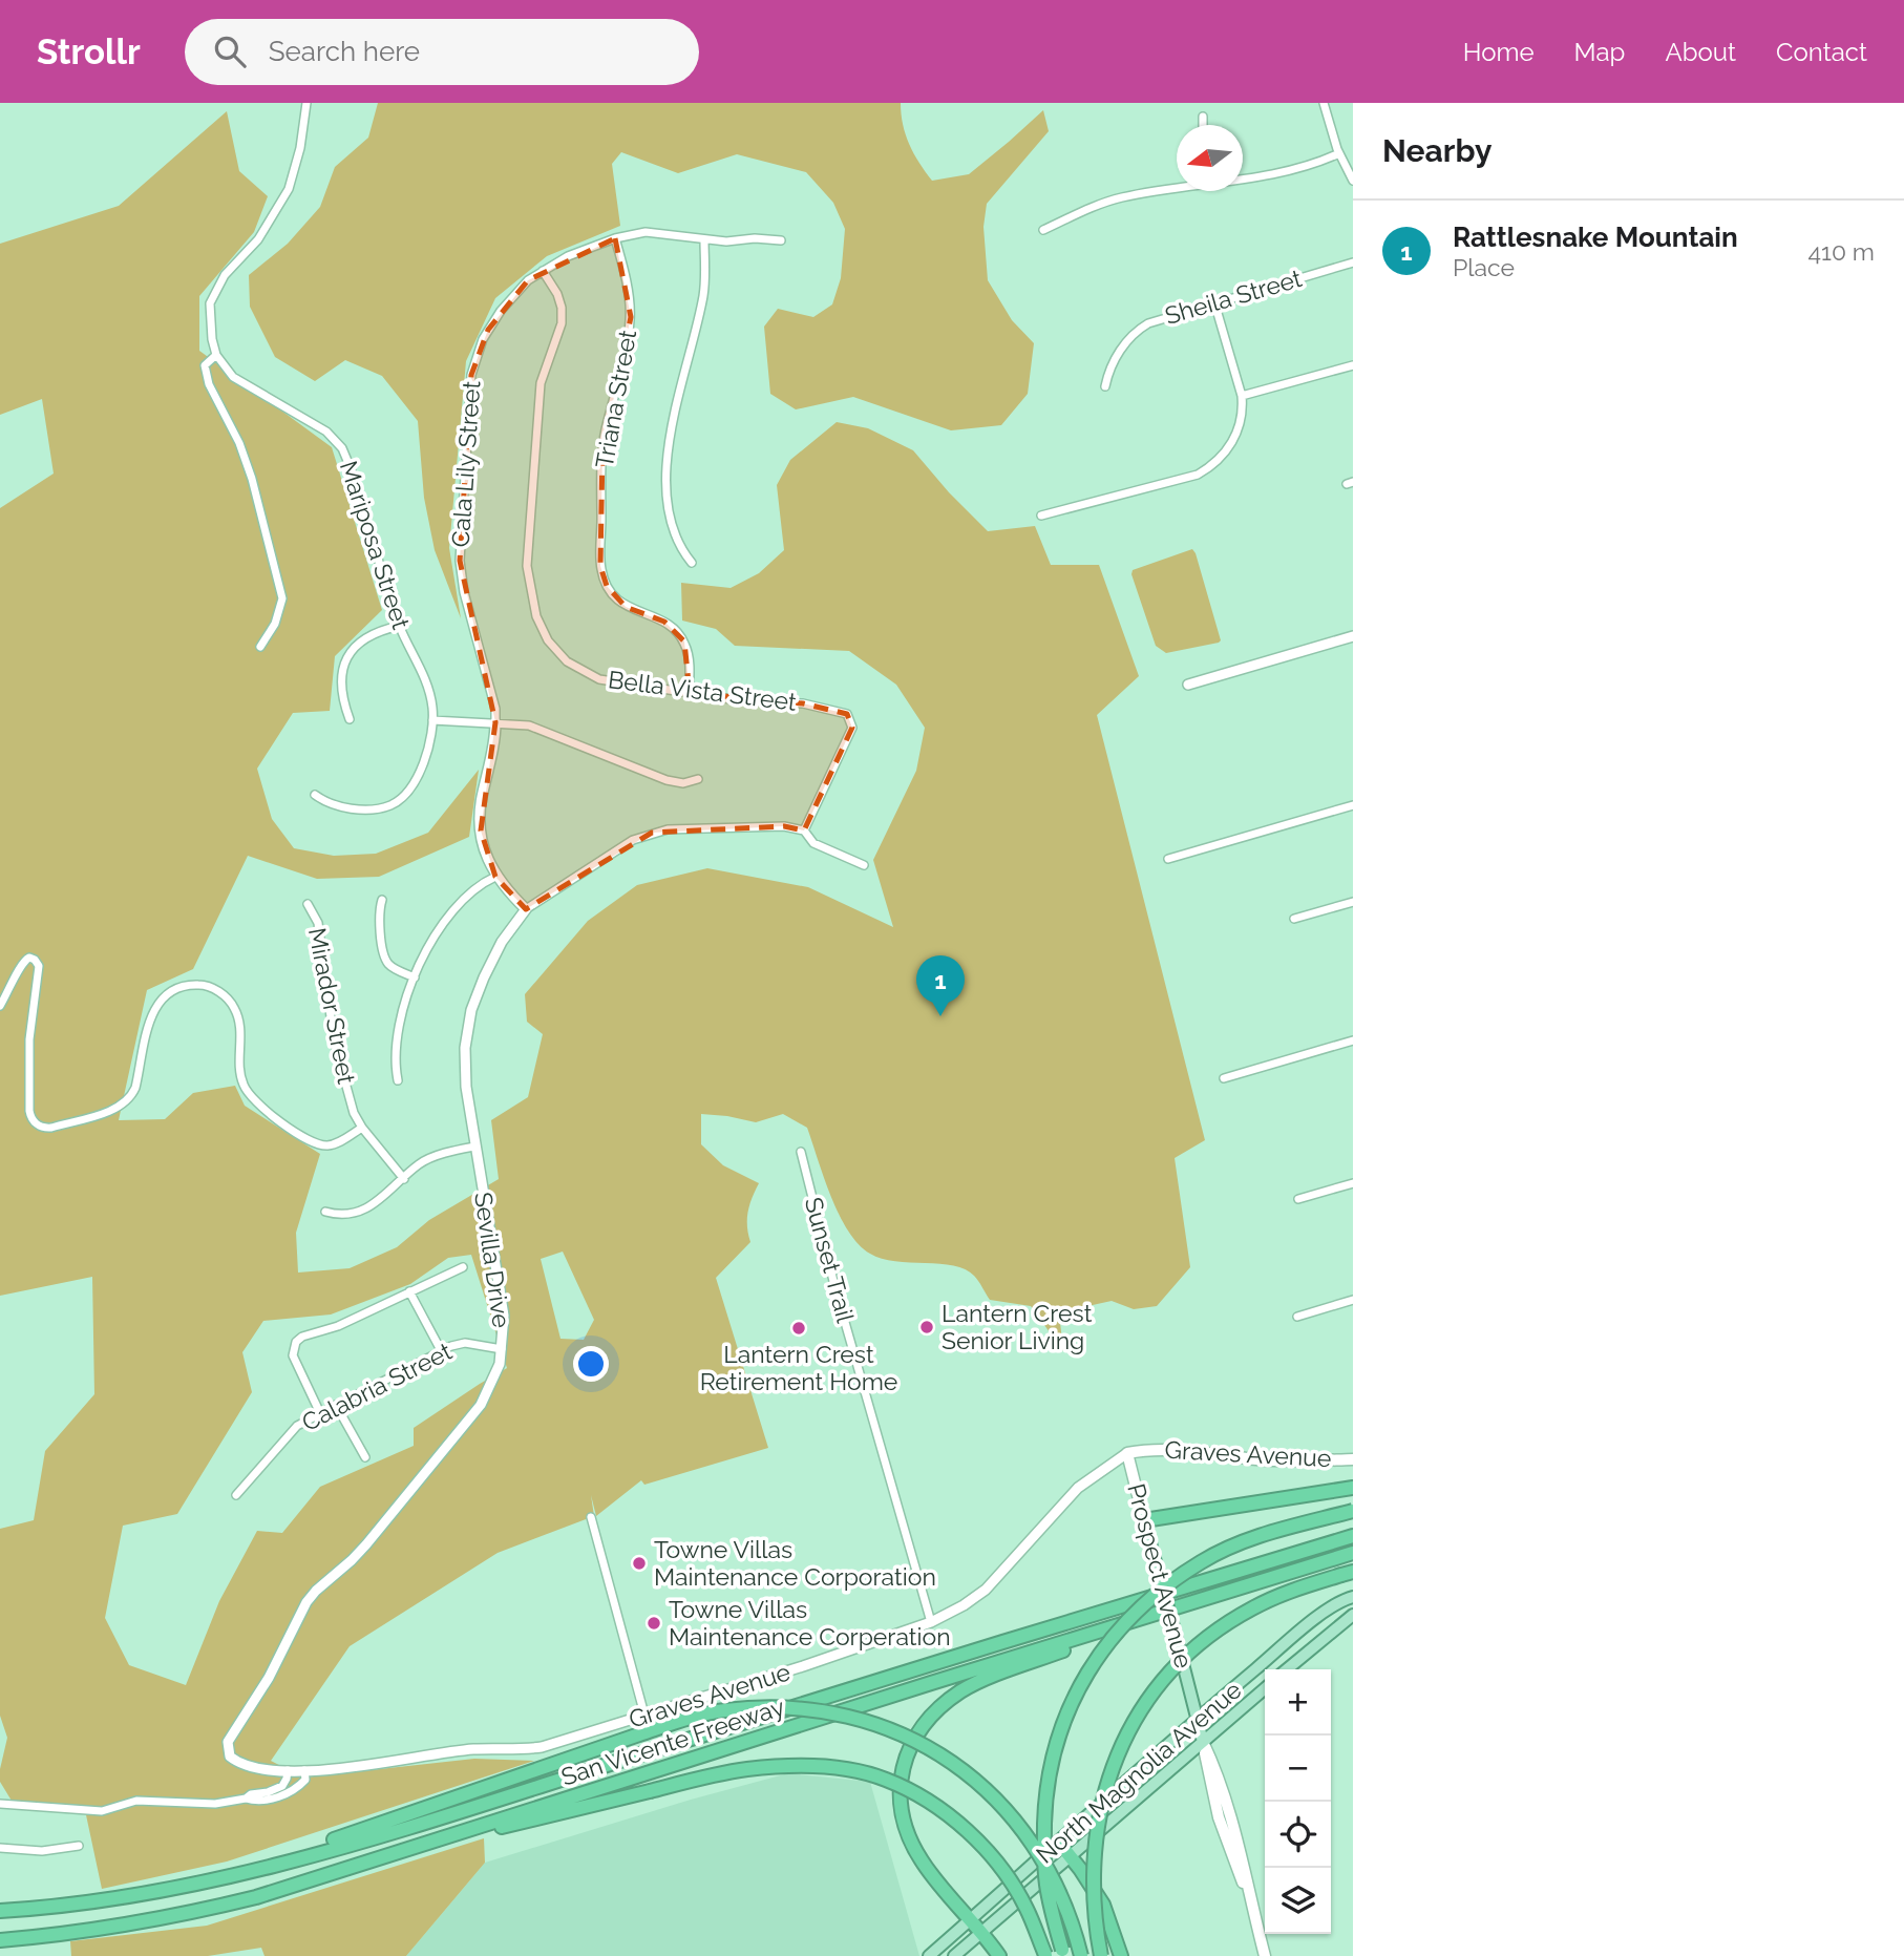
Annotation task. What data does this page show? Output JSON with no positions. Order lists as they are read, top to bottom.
{
  "streets": {
    "highway": ["San Vicente Freeway"],
    "main road": ["Graves Avenue", "Prospect Avenue", "North Magnolia Avenue"],
    "street": [
      "Sheila Street",
      "Triana Street",
      "Cala Lily Street",
      "Mariposa Street",
      "Bella Vista Street",
      "Mirador Street",
      "Sevilla Drive",
      "Sunset Trail",
      "Calabria Street"
    ]
  },
  "crossings": [
    ["Triana Street", "Cala Lily Street"],
    ["Triana Street", "Bella Vista Street"],
    ["Cala Lily Street", "Bella Vista Street"],
    ["Cala Lily Street", "Sevilla Drive"],
    ["Bella Vista Street", "Sevilla Drive"],
    ["Sevilla Drive", "Calabria Street"],
    ["Sevilla Drive", "Graves Avenue"],
    ["Sunset Trail", "Graves Avenue"],
    ["Graves Avenue", "Prospect Avenue"],
    ["Prospect Avenue", "North Magnolia Avenue"]
  ],
  "places": [
    "Lantern Crest Senior Living",
    "Lantern Crest Retirement Home",
    "Towne Villas Maintenance Corporation",
    "Towne Villas Maintenance Corperation"
  ],
  "north": "left",
  "page": {
    "header": "Strollr",
    "search": "Search here",
    "nav": [
      "Home",
      "Map",
      "About",
      "Contact"
    ],
    "heading": "Nearby",
    "list": [
      {
        "mark": "1",
        "name": "Rattlesnake Mountain",
        "note": "Place",
        "value": "410 m"
      }
    ],
    "pins": "1",
    "map_buttons": ["+", "−"]
  }
}
